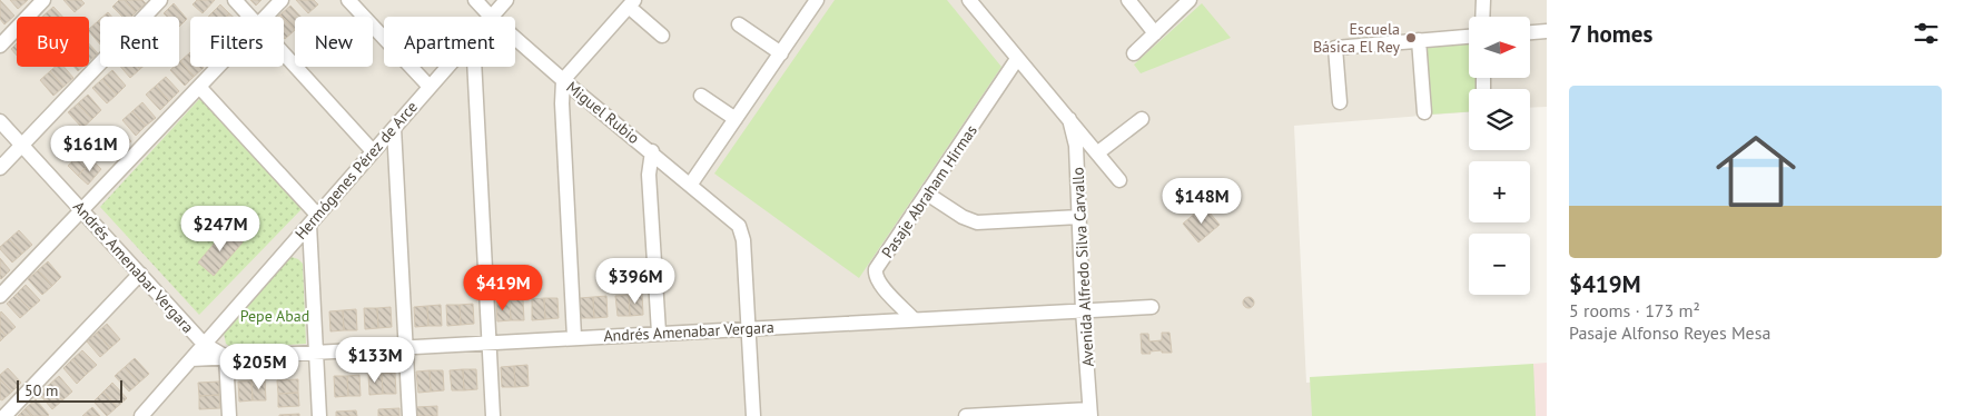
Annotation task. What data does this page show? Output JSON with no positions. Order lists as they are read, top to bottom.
{
  "streets": {
    "street": [
      "Miguel Rubio",
      "Hermógenes Pérez de Arce",
      "Pasaje Abraham Hirmas",
      "Andrés Amenabar Vergara",
      "Avenida Alfredo Silva Carvallo"
    ]
  },
  "crossings": [
    ["Miguel Rubio", "Hermógenes Pérez de Arce"],
    ["Miguel Rubio", "Andrés Amenabar Vergara"],
    ["Hermógenes Pérez de Arce", "Andrés Amenabar Vergara"],
    ["Pasaje Abraham Hirmas", "Andrés Amenabar Vergara"],
    ["Pasaje Abraham Hirmas", "Avenida Alfredo Silva Carvallo"],
    ["Andrés Amenabar Vergara", "Avenida Alfredo Silva Carvallo"]
  ],
  "parks": ["Pepe Abad"],
  "places": ["Escuela Básica El Rey"],
  "scale_bar": "50 m",
  "north": "right",
  "page": {
    "heading": "7 homes",
    "map_buttons": ["+", "−"],
    "chip": [
      "Buy",
      "Rent",
      "Filters",
      "New",
      "Apartment"
    ],
    "list": [
      {
        "name": "$419M",
        "note": "5 rooms · 173 m² · Pasaje Alfonso Reyes Mesa"
      }
    ],
    "price": [
      "$161M",
      "$148M",
      "$247M",
      "$396M",
      "$419M",
      "$133M",
      "$205M"
    ],
    "scale": "50 m"
  }
}
